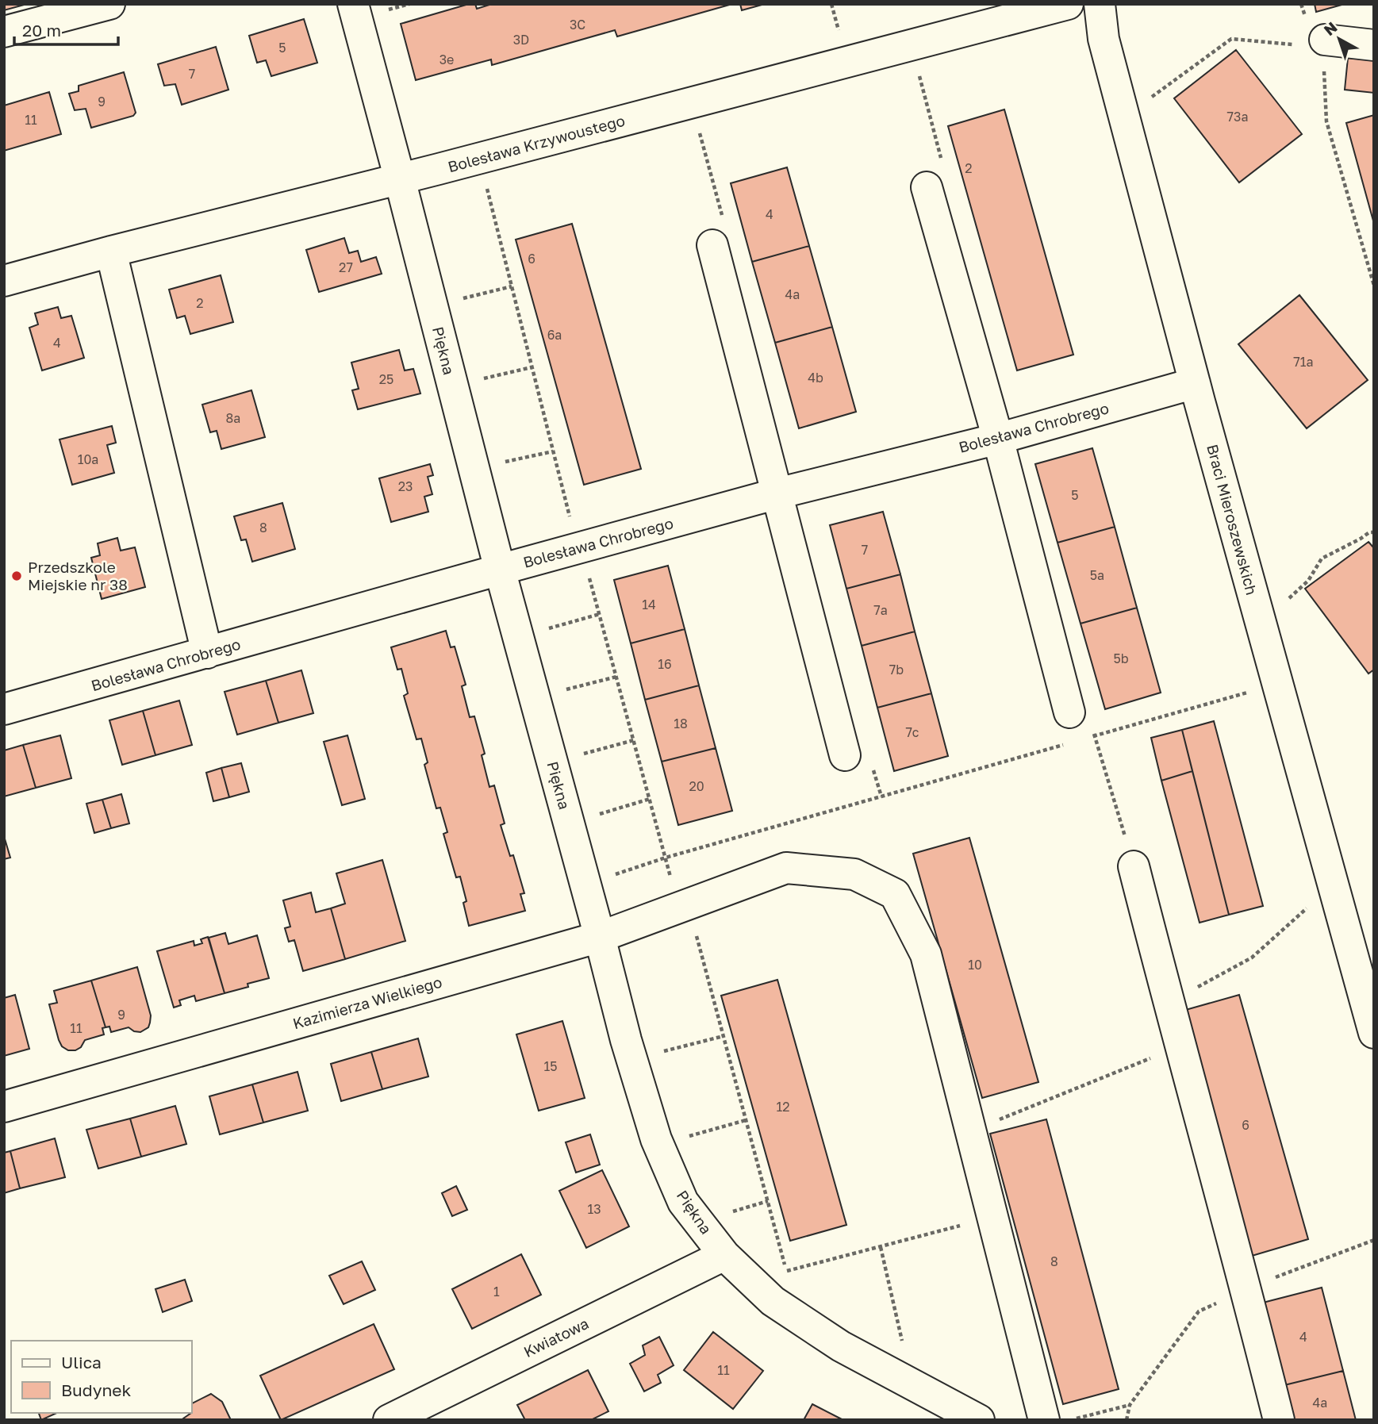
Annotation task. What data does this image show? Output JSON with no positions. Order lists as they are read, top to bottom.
{
  "streets": {
    "street": [
      "Bolesława Krzywoustego",
      "Piękna",
      "Bolesława Chrobrego",
      "Braci Mieroszewskich",
      "Kazimierza Wielkiego",
      "Kwiatowa"
    ]
  },
  "crossings": [
    ["Bolesława Krzywoustego", "Piękna"],
    ["Piękna", "Bolesława Chrobrego"],
    ["Piękna", "Kazimierza Wielkiego"],
    ["Piękna", "Kwiatowa"],
    ["Bolesława Chrobrego", "Braci Mieroszewskich"]
  ],
  "places": ["Przedszkole Miejskie nr 38"],
  "house_numbers": [
    "3C",
    "3D",
    "5",
    "3e",
    "7",
    "9",
    "73a",
    "11",
    "2",
    "4",
    "6",
    "27",
    "4a",
    "2",
    "6a",
    "4",
    "71a",
    "4b",
    "25",
    "8a",
    "10a",
    "23",
    "5",
    "8",
    "7",
    "5a",
    "14",
    "7a",
    "5b",
    "16",
    "7b",
    "18",
    "7c",
    "20",
    "10",
    "9",
    "11",
    "15",
    "12",
    "6",
    "13",
    "8",
    "1",
    "4",
    "11",
    "4a"
  ],
  "legend": ["Ulica", "Budynek"],
  "scale_bar": "20 m",
  "north": "top left"
}
